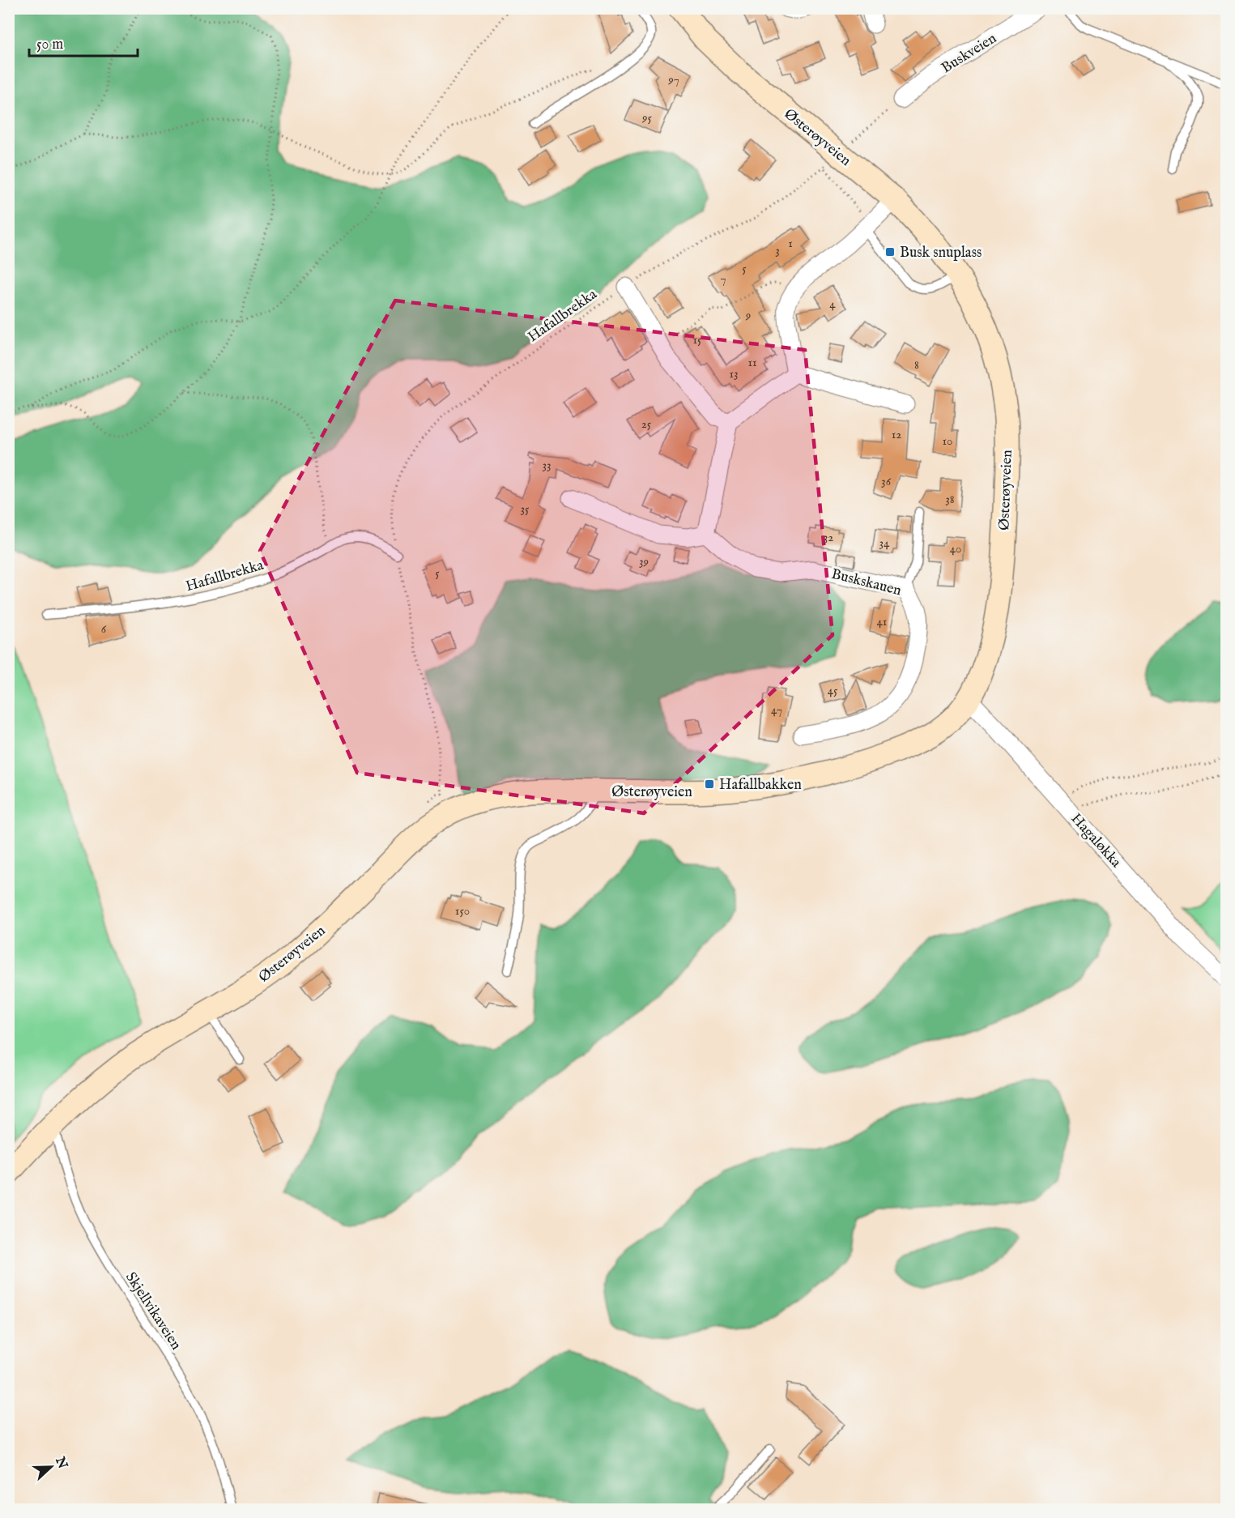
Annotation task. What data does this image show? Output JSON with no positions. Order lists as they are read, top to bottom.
{
  "streets": {
    "main road": ["Østerøyveien"],
    "street": ["Buskveien", "Buskskauen", "Hagaløkka"],
    "lane": ["Hafallbrekka", "Skjellvikaveien"]
  },
  "crossings": [
    ["Østerøyveien", "Hafallbrekka"],
    ["Østerøyveien", "Hagaløkka"],
    ["Østerøyveien", "Skjellvikaveien"]
  ],
  "places": {
    "transit": ["Busk snuplass", "Hafallbakken"]
  },
  "house_numbers": [
    "97",
    "95",
    "1",
    "3",
    "5",
    "7",
    "4",
    "9",
    "15",
    "11",
    "8",
    "13",
    "25",
    "12",
    "10",
    "33",
    "36",
    "38",
    "35",
    "32",
    "34",
    "40",
    "39",
    "5",
    "41",
    "6",
    "45",
    "47",
    "150"
  ],
  "scale_bar": "50 m",
  "north": "right"
}
